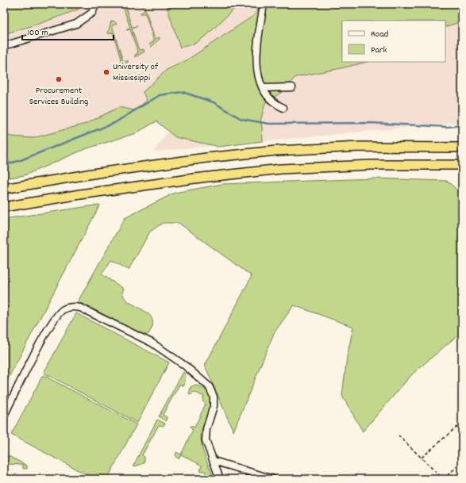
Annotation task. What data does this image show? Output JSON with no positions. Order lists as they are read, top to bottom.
{
  "places": ["University of Mississippi", "Procurement Services Building"],
  "legend": ["Road", "Park"],
  "scale_bar": "100 m"
}
